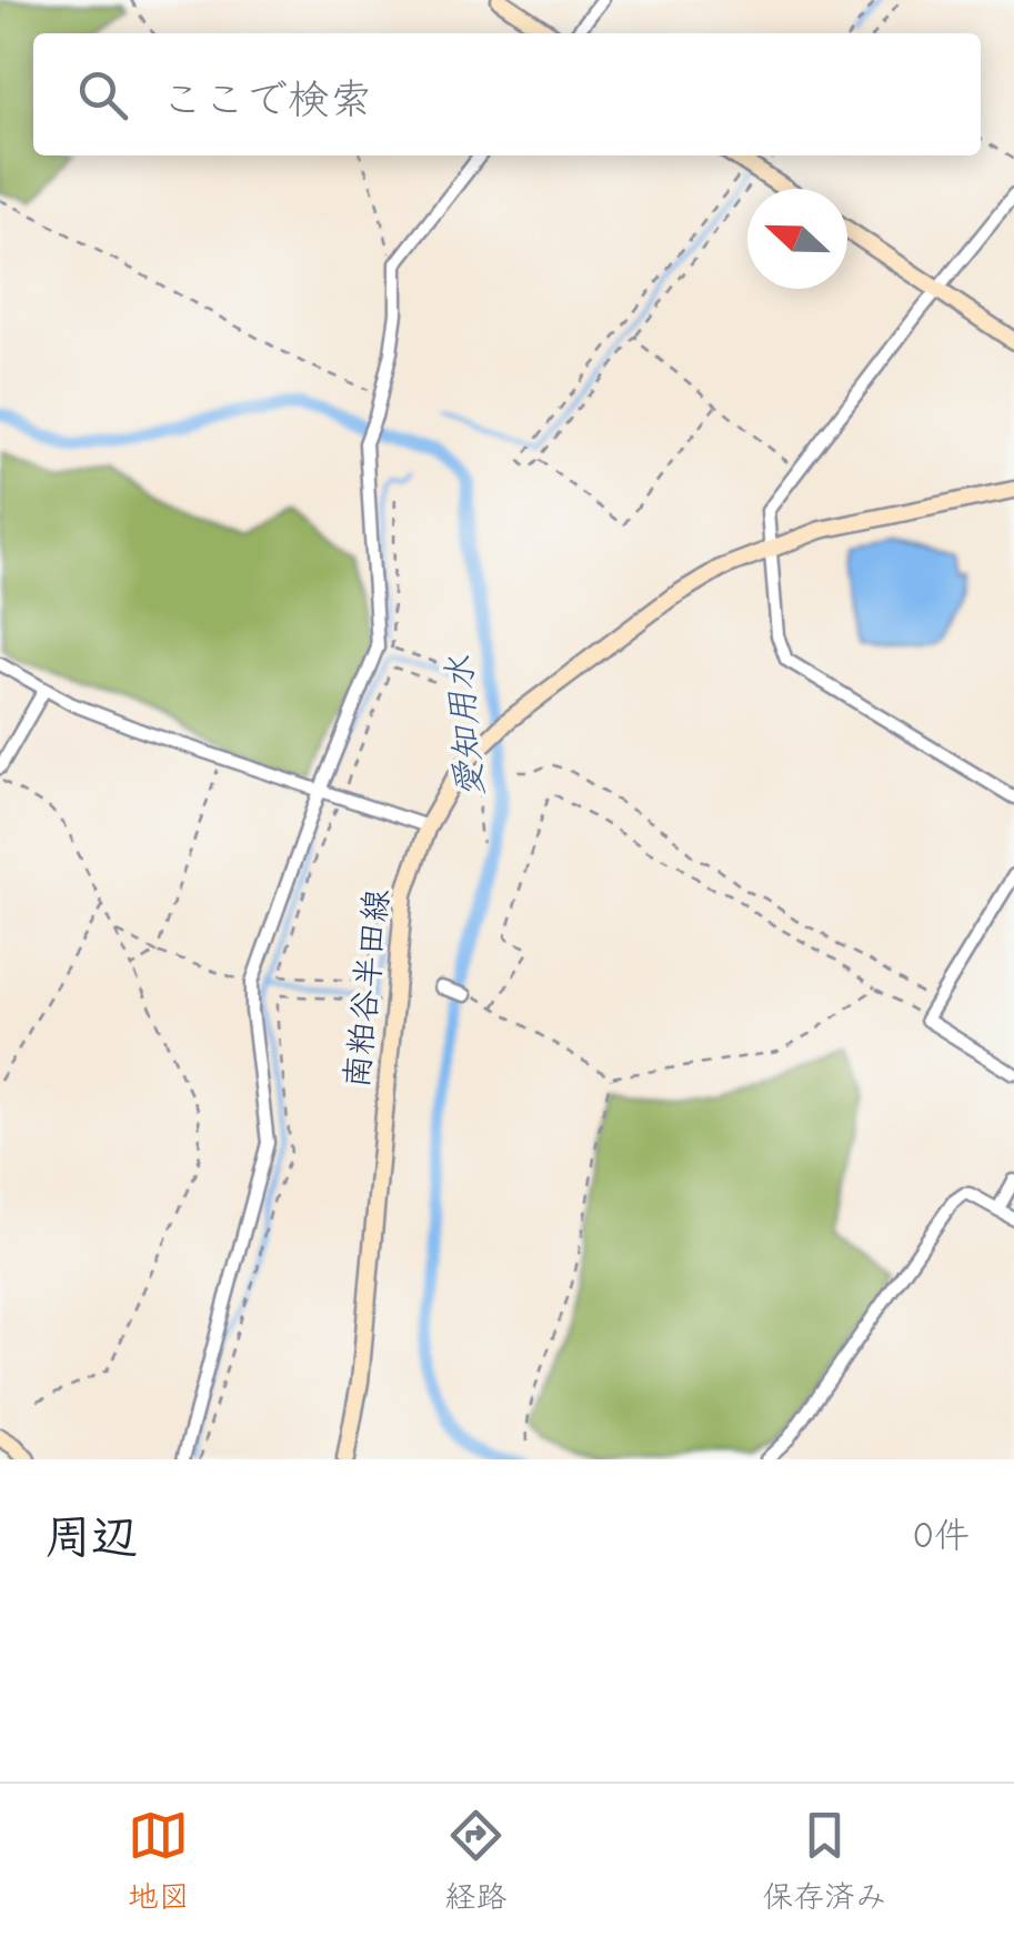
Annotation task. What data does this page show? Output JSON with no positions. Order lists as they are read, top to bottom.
{
  "streets": {
    "main road": ["南粕谷半田線"]
  },
  "water": ["愛知用水"],
  "north": "left",
  "page": {
    "search": "ここで検索",
    "heading": ["周辺", "0件"],
    "nav": ["地図", "経路", "保存済み"]
  }
}
